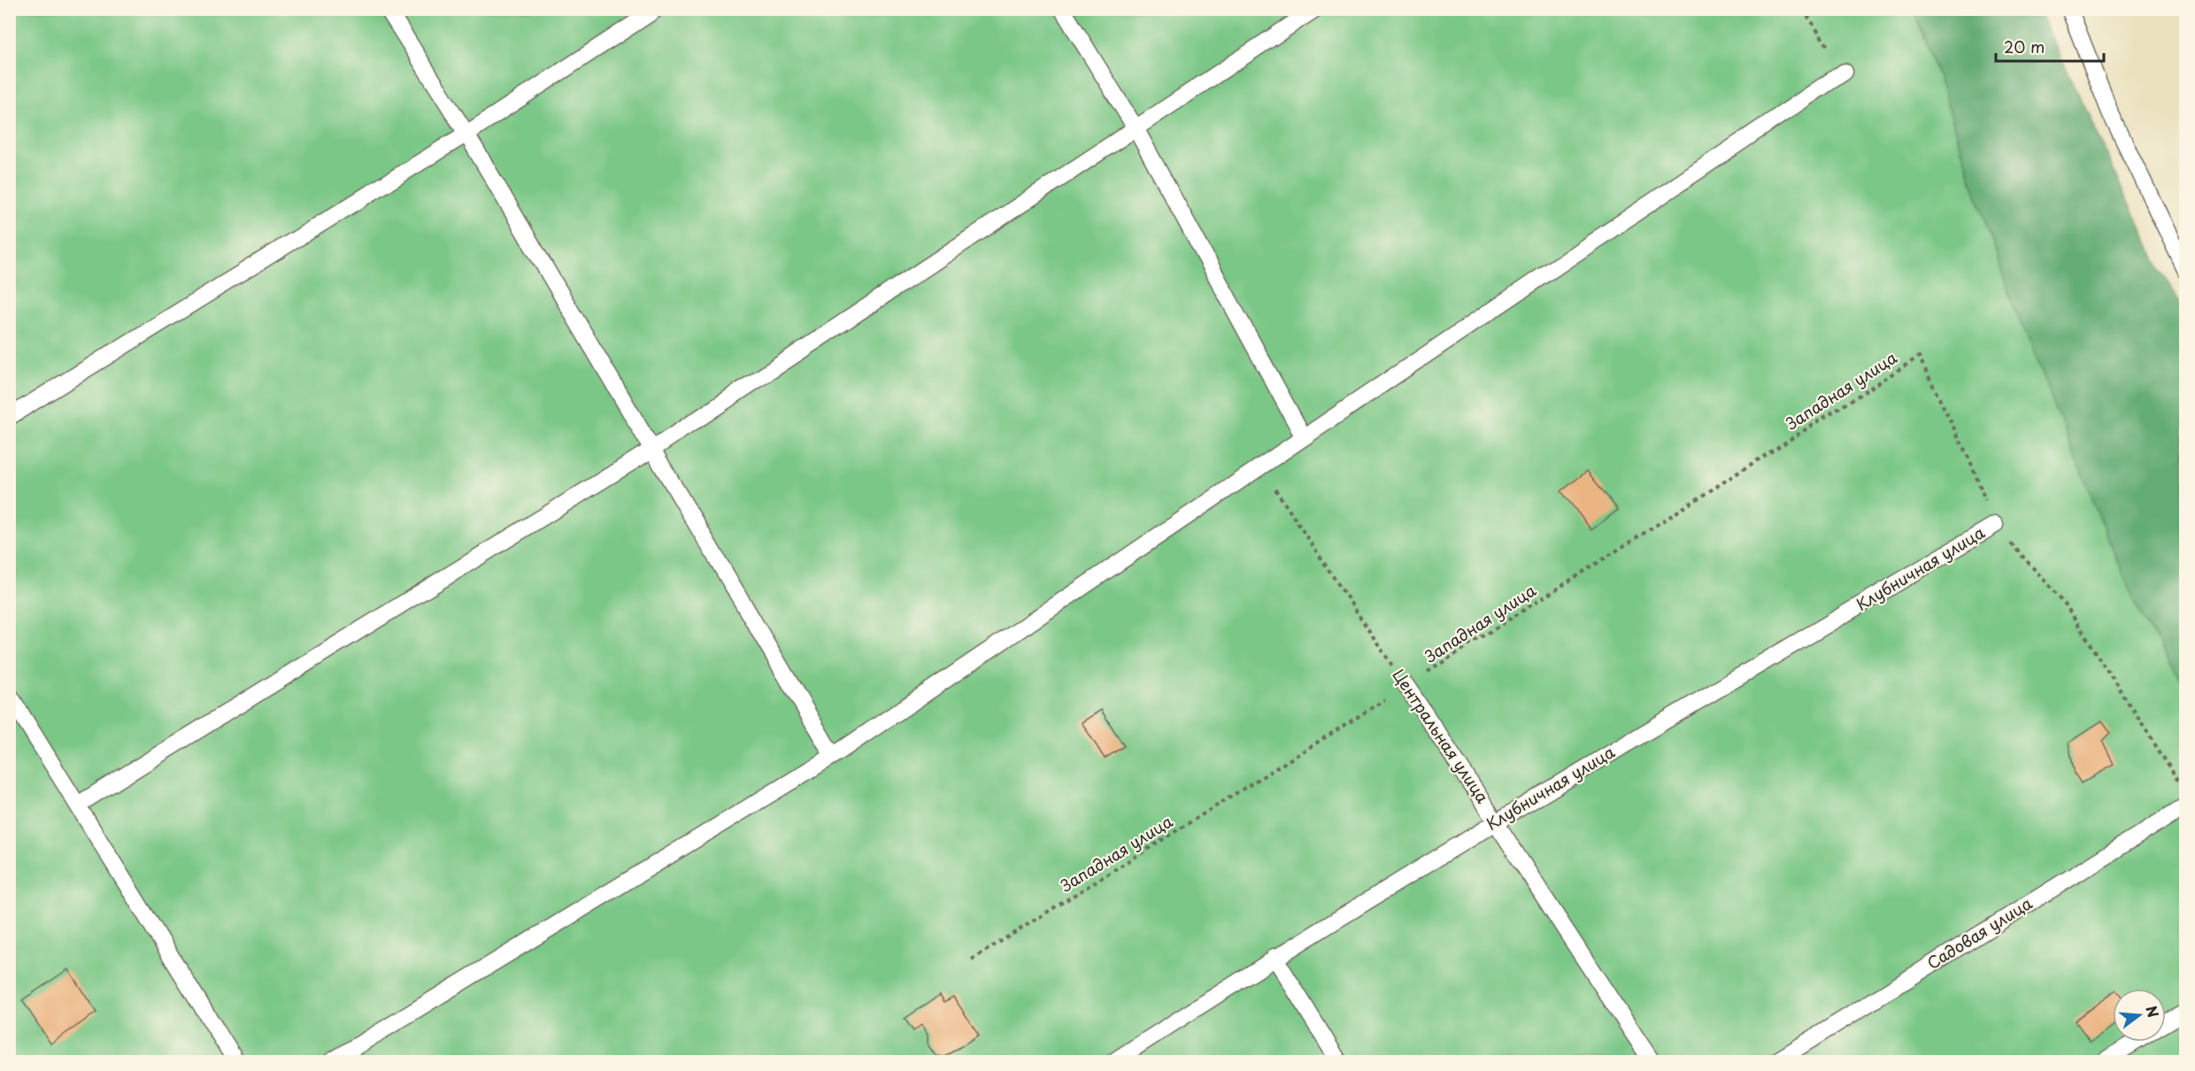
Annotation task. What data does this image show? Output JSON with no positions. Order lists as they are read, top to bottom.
{
  "streets": {
    "lane": ["Клубничная улица", "Центральная улица", "Садовая улица"],
    "path": ["Западная улица"]
  },
  "crossings": [
    ["Западная улица", "Клубничная улица"],
    ["Западная улица", "Центральная улица"],
    ["Клубничная улица", "Центральная улица"]
  ],
  "scale_bar": "20 m",
  "north": "right"
}
